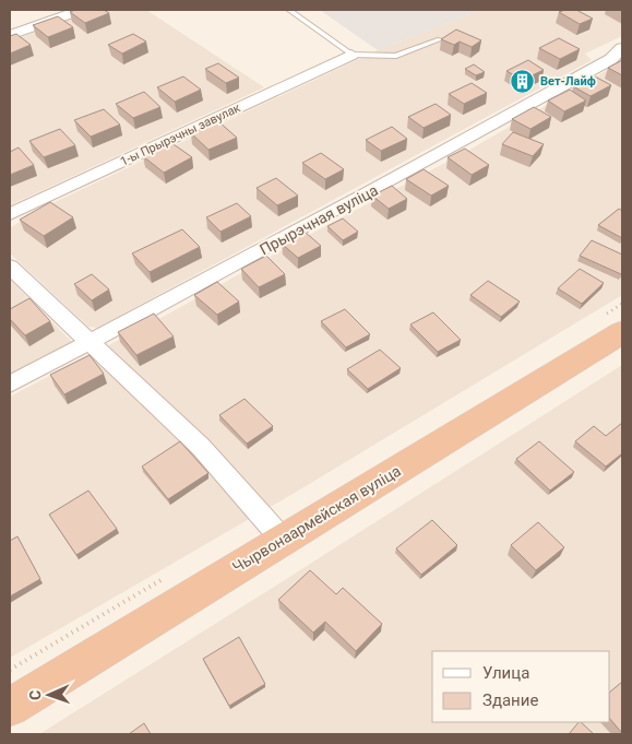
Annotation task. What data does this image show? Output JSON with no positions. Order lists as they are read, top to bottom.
{
  "streets": {
    "highway": ["Чырвонаармейская вуліца"],
    "street": ["1-ы Прырэчны завулак", "Прырэчная вуліца"]
  },
  "places": {
    "building": ["Вет-Лайф"]
  },
  "legend": ["Улица", "Здание"],
  "north": "left"
}
